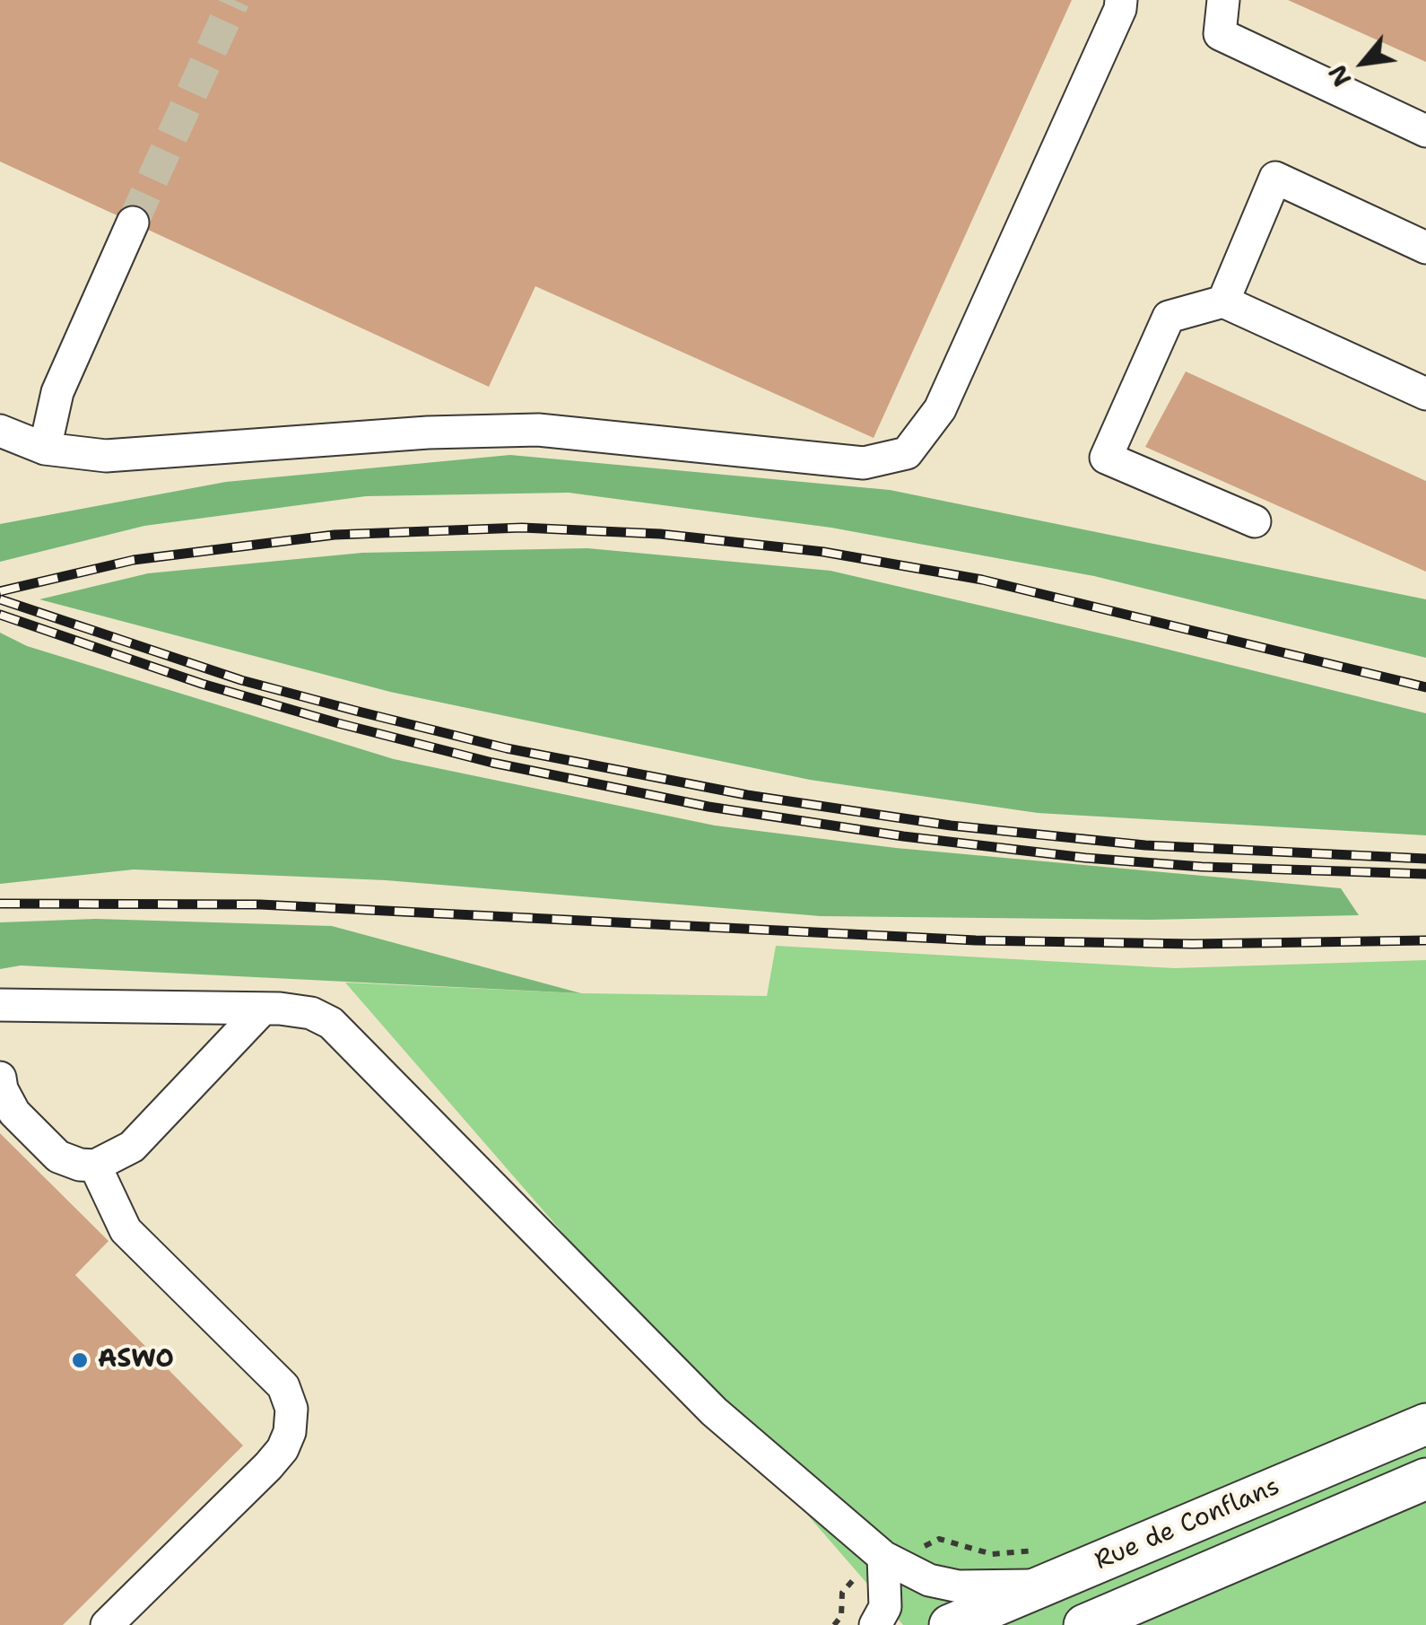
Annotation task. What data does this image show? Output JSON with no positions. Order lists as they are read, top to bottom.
{
  "streets": {
    "main road": ["Rue de Conflans"]
  },
  "places": ["ASWO"],
  "north": "bottom left"
}
